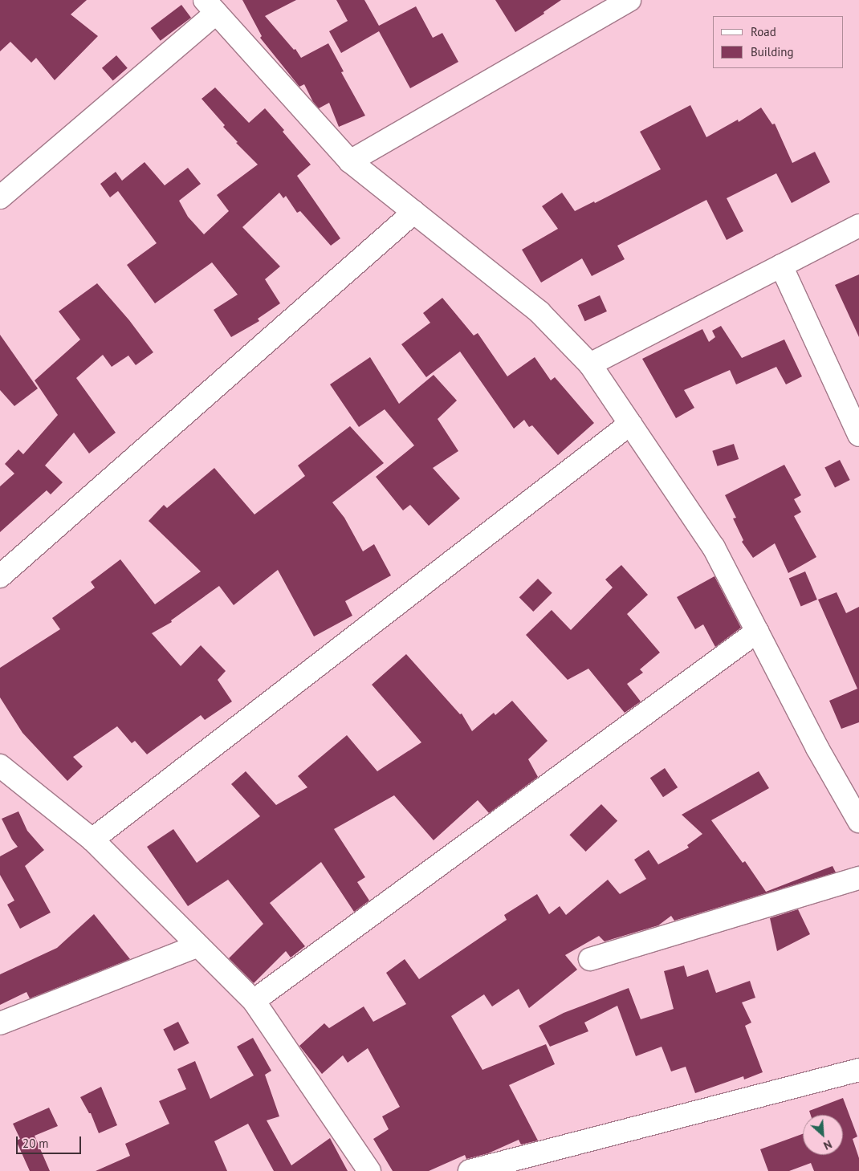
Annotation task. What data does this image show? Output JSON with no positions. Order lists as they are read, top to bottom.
{
  "legend": ["Road", "Building"],
  "scale_bar": "20 m",
  "north": "bottom right"
}
